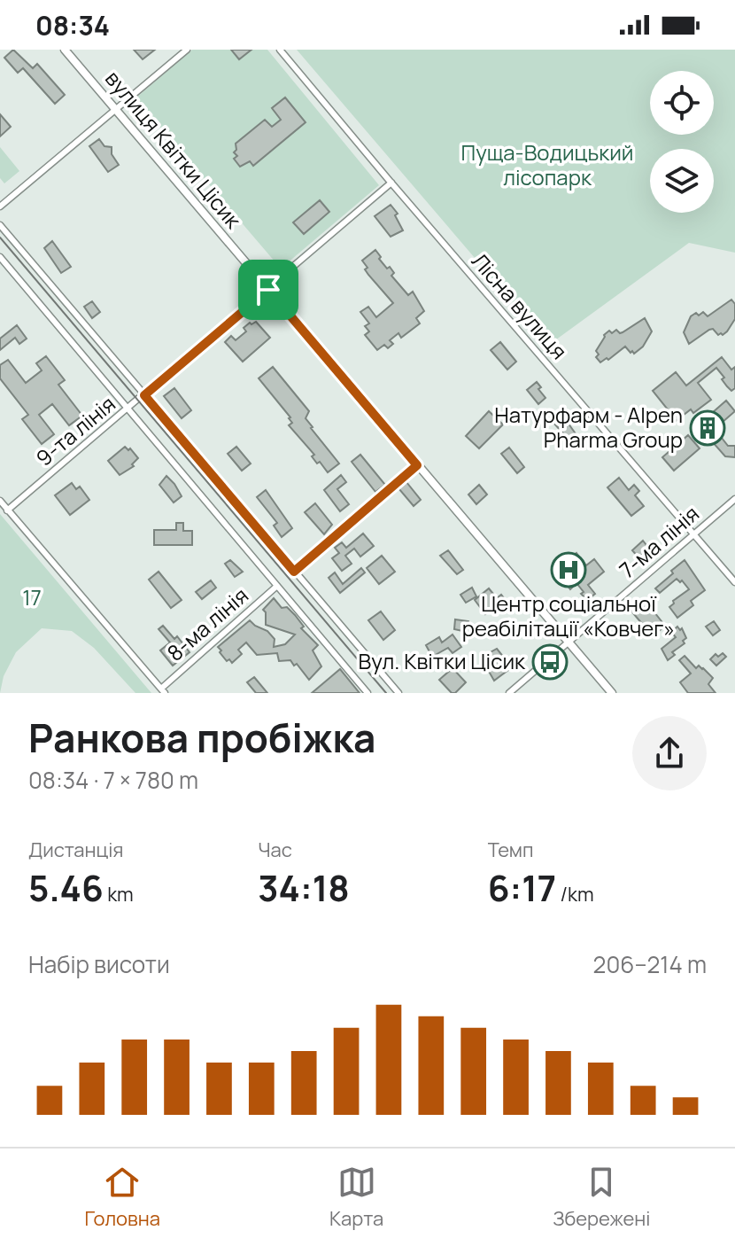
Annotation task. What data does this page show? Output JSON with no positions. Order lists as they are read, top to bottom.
{
  "streets": {
    "street": [
      "вулиця Квітки Цісик",
      "Лісна вулиця",
      "9-та лінія",
      "7-ма лінія",
      "8-ма лінія"
    ]
  },
  "crossings": [
    ["вулиця Квітки Цісик", "9-та лінія"],
    ["вулиця Квітки Цісик", "7-ма лінія"],
    ["Лісна вулиця", "9-та лінія"],
    ["Лісна вулиця", "7-ма лінія"]
  ],
  "parks": ["Пуща-Водицький лісопарк", "17"],
  "places": {
    "building": ["Натурфарм - Alpen Pharma Group"],
    "hospital": ["Центр соціальної реабілітації «Ковчег»"],
    "bus stop": ["Вул. Квітки Цісик"]
  },
  "page": {
    "status": "08:34",
    "heading": ["Ранкова пробіжка", "08:34 · 7 × 780 m"],
    "stats": [
      ["Дистанція", "5.46 km"],
      ["Час", "34:18"],
      ["Темп", "6:17 /km"]
    ],
    "chart": ["Набір висоти", "206–214 m"],
    "tabs": ["Головна", "Карта", "Збережені"]
  }
}
